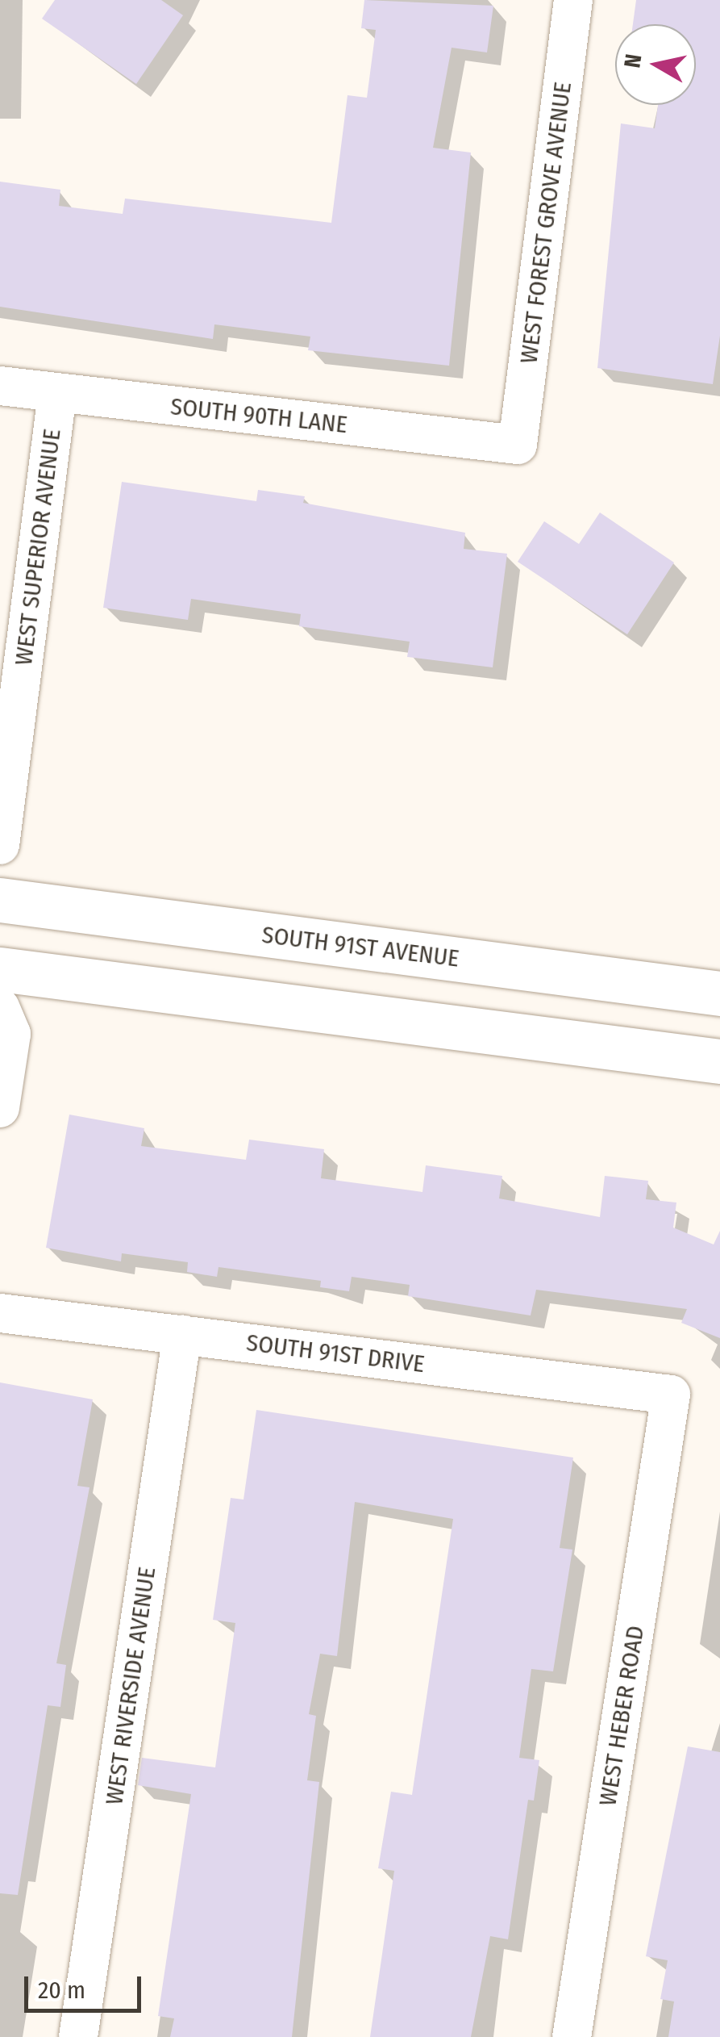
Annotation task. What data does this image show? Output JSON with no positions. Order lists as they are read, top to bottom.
{
  "streets": {
    "main road": ["SOUTH 91ST AVENUE"],
    "street": [
      "WEST FOREST GROVE AVENUE",
      "SOUTH 90TH LANE",
      "WEST SUPERIOR AVENUE",
      "SOUTH 91ST DRIVE",
      "WEST RIVERSIDE AVENUE",
      "WEST HEBER ROAD"
    ]
  },
  "crossings": [
    ["WEST FOREST GROVE AVENUE", "SOUTH 90TH LANE"],
    ["SOUTH 90TH LANE", "WEST SUPERIOR AVENUE"],
    ["SOUTH 91ST DRIVE", "WEST RIVERSIDE AVENUE"],
    ["SOUTH 91ST DRIVE", "WEST HEBER ROAD"]
  ],
  "scale_bar": "20 m",
  "north": "left"
}
